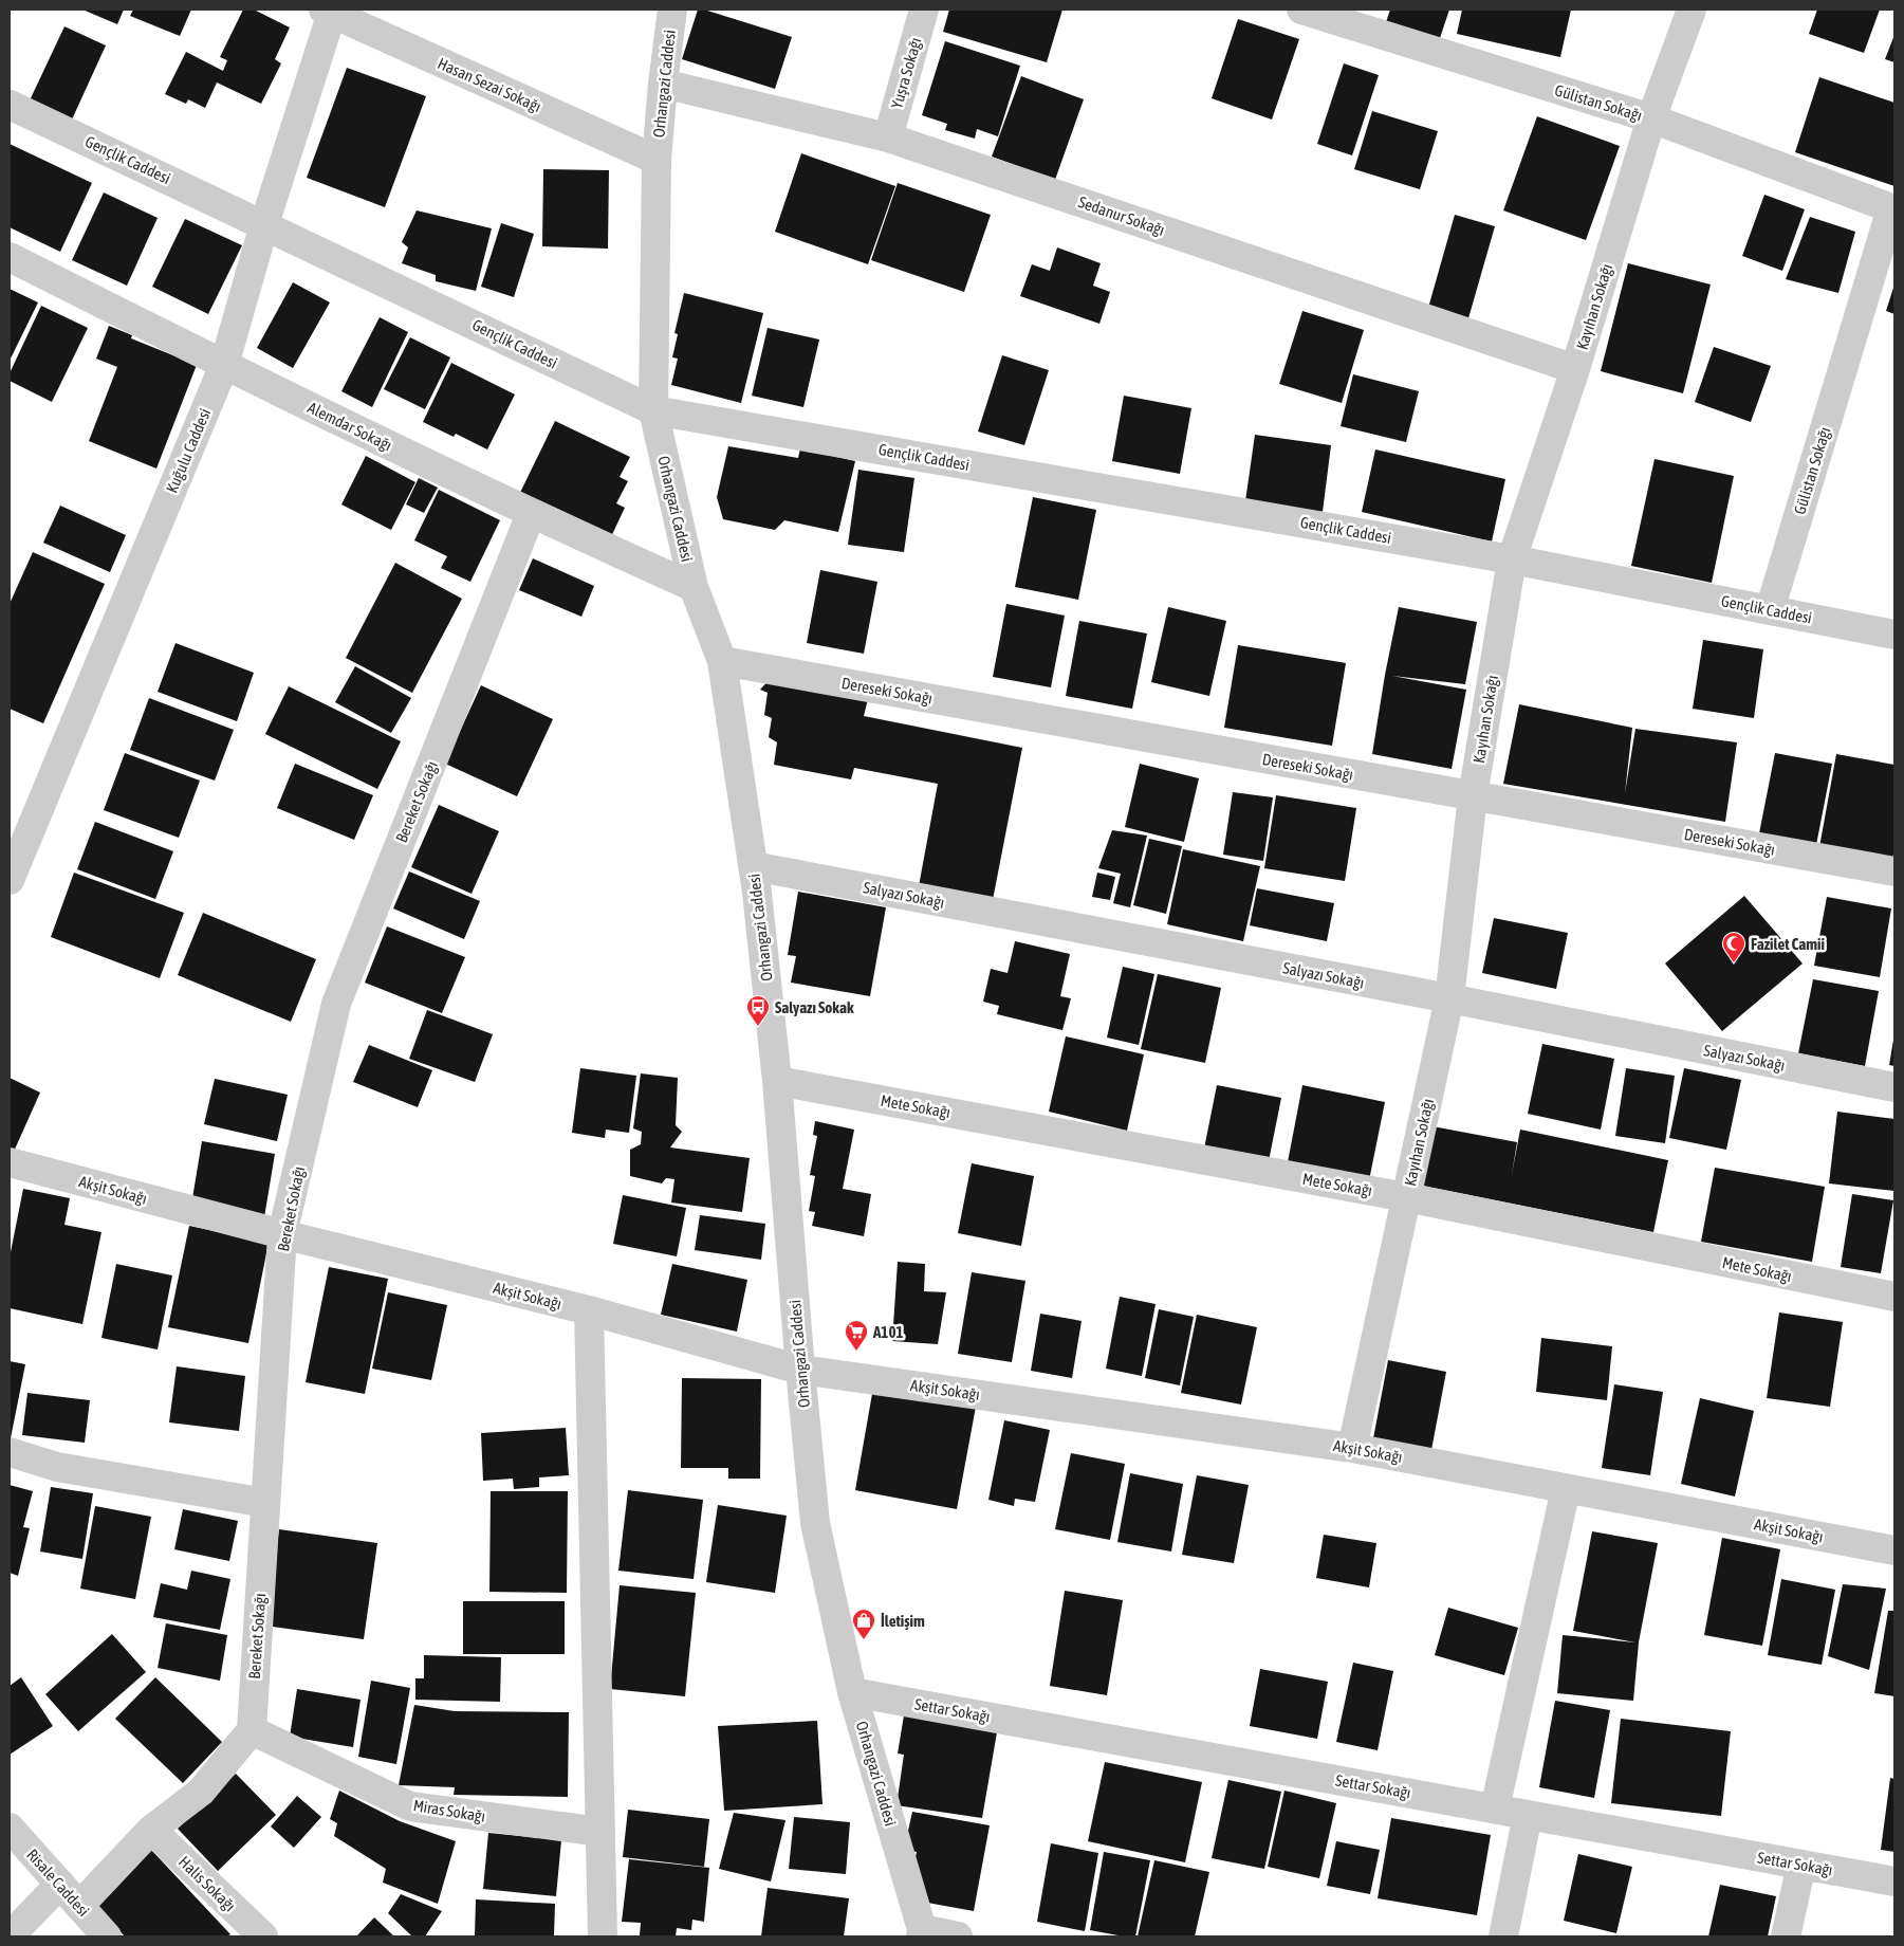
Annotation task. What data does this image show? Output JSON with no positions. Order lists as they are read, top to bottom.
{
  "streets": {
    "street": [
      "Yuşra Sokağı",
      "Orhangazi Caddesi",
      "Hasan Sezai Sokağı",
      "Gülistan Sokağı",
      "Gençlik Caddesi",
      "Sedanur Sokağı",
      "Kayıhan Sokağı",
      "Alemdar Sokağı",
      "Kuğulu Caddesi",
      "Dereseki Sokağı",
      "Bereket Sokağı",
      "Salyazı Sokağı",
      "Mete Sokağı",
      "Akşit Sokağı",
      "Settar Sokağı",
      "Miras Sokağı",
      "Risale Caddesi",
      "Halis Sokağı"
    ]
  },
  "crossings": [
    ["Yuşra Sokağı", "Sedanur Sokağı"],
    ["Orhangazi Caddesi", "Hasan Sezai Sokağı"],
    ["Orhangazi Caddesi", "Gençlik Caddesi"],
    ["Orhangazi Caddesi", "Sedanur Sokağı"],
    ["Orhangazi Caddesi", "Alemdar Sokağı"],
    ["Orhangazi Caddesi", "Dereseki Sokağı"],
    ["Orhangazi Caddesi", "Salyazı Sokağı"],
    ["Orhangazi Caddesi", "Mete Sokağı"],
    ["Orhangazi Caddesi", "Akşit Sokağı"],
    ["Orhangazi Caddesi", "Settar Sokağı"],
    ["Hasan Sezai Sokağı", "Kuğulu Caddesi"],
    ["Gülistan Sokağı", "Gençlik Caddesi"],
    ["Gülistan Sokağı", "Kayıhan Sokağı"],
    ["Gençlik Caddesi", "Kayıhan Sokağı"],
    ["Gençlik Caddesi", "Kuğulu Caddesi"],
    ["Sedanur Sokağı", "Kayıhan Sokağı"],
    ["Kayıhan Sokağı", "Dereseki Sokağı"],
    ["Kayıhan Sokağı", "Salyazı Sokağı"],
    ["Kayıhan Sokağı", "Mete Sokağı"],
    ["Kayıhan Sokağı", "Akşit Sokağı"],
    ["Alemdar Sokağı", "Kuğulu Caddesi"],
    ["Alemdar Sokağı", "Bereket Sokağı"],
    ["Bereket Sokağı", "Akşit Sokağı"],
    ["Bereket Sokağı", "Miras Sokağı"]
  ],
  "places": {
    "mosque": ["Fazilet Camii"],
    "bus stop": ["Salyazı Sokak"],
    "supermarket": ["A101"],
    "shop": ["İletişim"]
  }
}
